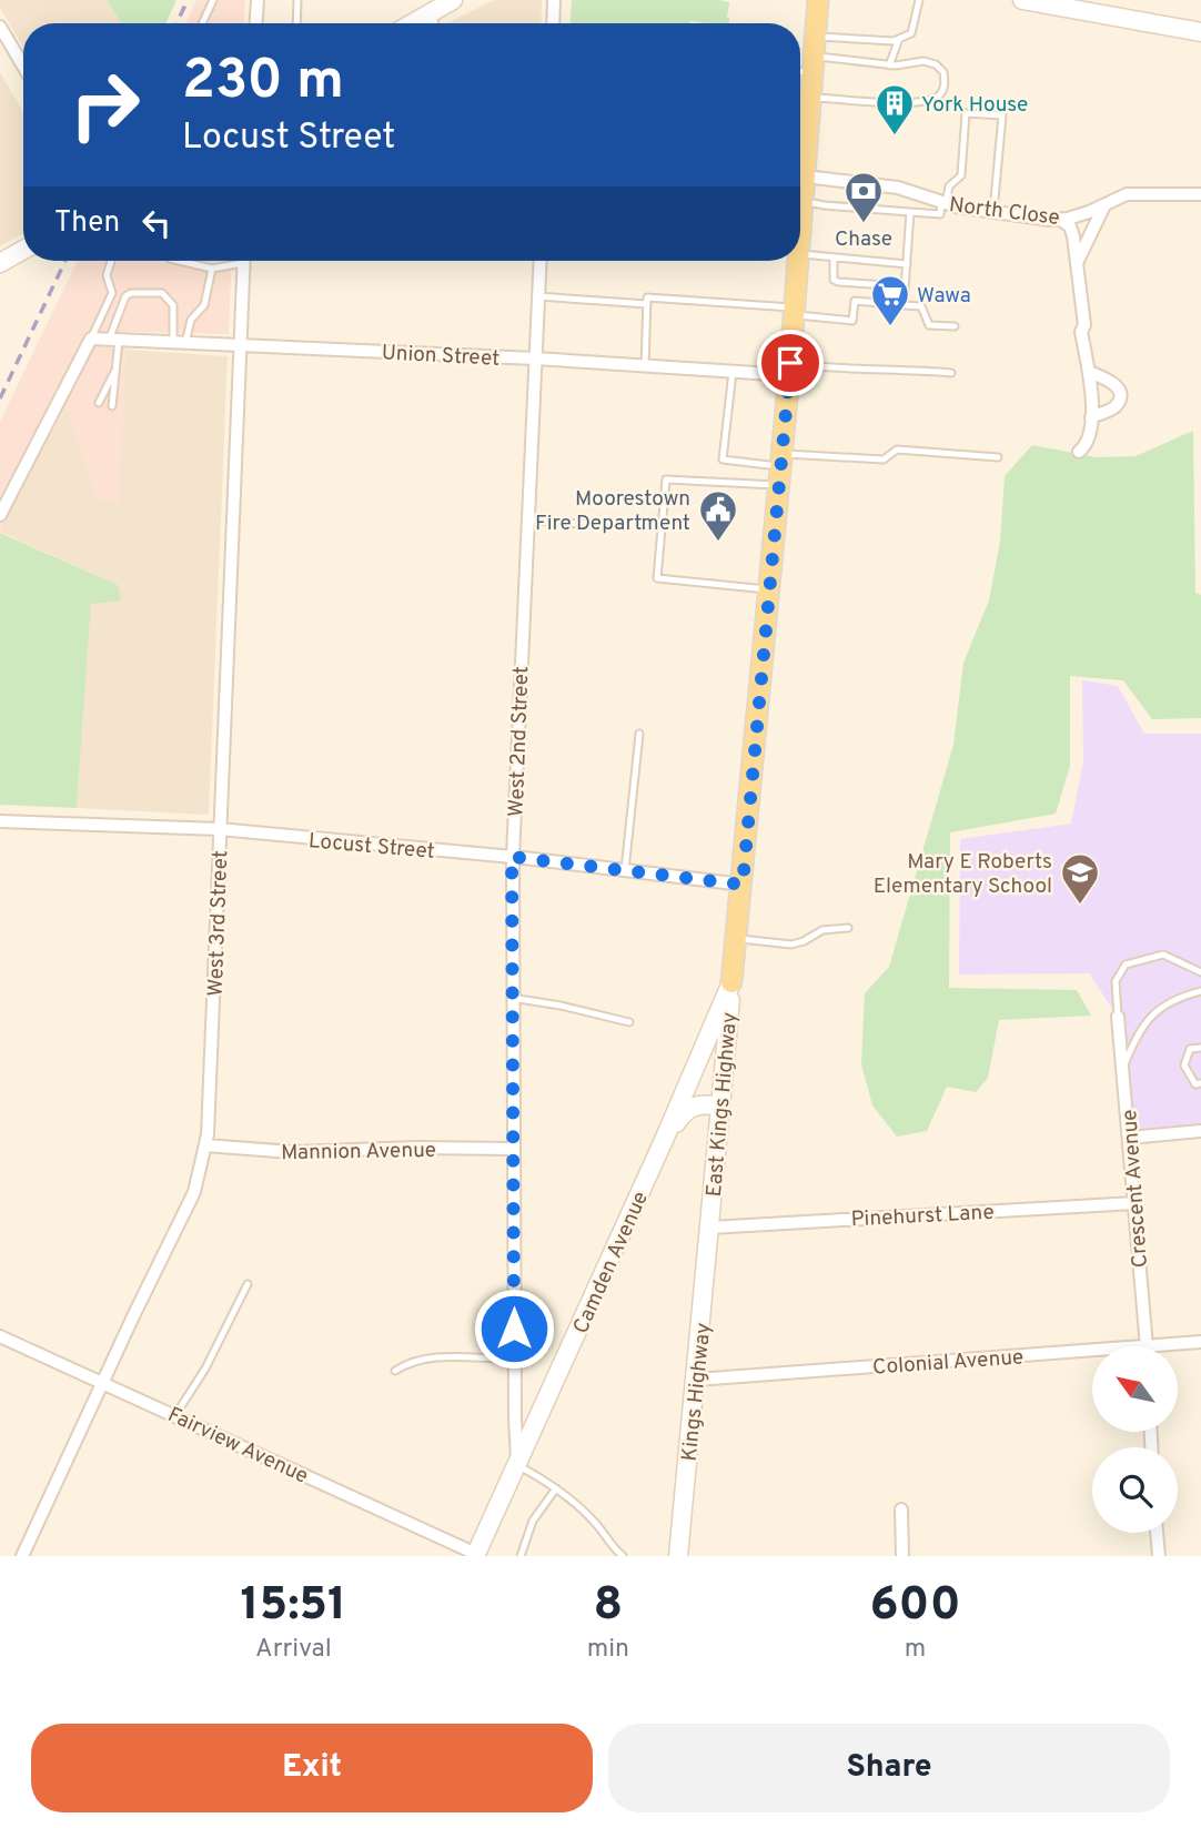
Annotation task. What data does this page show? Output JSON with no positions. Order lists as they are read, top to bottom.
{
  "streets": {
    "main road": ["East Kings Highway", "Camden Avenue", "Kings Highway"],
    "street": [
      "North Close",
      "Union Street",
      "West 2nd Street",
      "Locust Street",
      "West 3rd Street",
      "Mannion Avenue",
      "Crescent Avenue",
      "Pinehurst Lane",
      "Colonial Avenue",
      "Fairview Avenue"
    ]
  },
  "crossings": [
    ["Union Street", "West 2nd Street"],
    ["Union Street", "West 3rd Street"],
    ["West 2nd Street", "Locust Street"],
    ["West 2nd Street", "Mannion Avenue"],
    ["West 2nd Street", "Camden Avenue"],
    ["Locust Street", "West 3rd Street"],
    ["West 3rd Street", "Mannion Avenue"],
    ["West 3rd Street", "Fairview Avenue"],
    ["East Kings Highway", "Pinehurst Lane"],
    ["East Kings Highway", "Camden Avenue"],
    ["East Kings Highway", "Kings Highway"],
    ["Crescent Avenue", "Pinehurst Lane"],
    ["Pinehurst Lane", "Kings Highway"],
    ["Camden Avenue", "Fairview Avenue"],
    ["Colonial Avenue", "Kings Highway"]
  ],
  "places": {
    "building": ["York House"],
    "bank": ["Chase"],
    "supermarket": ["Wawa"],
    "public building": ["Moorestown Fire Department"],
    "school or university": ["Mary E Roberts Elementary School"]
  },
  "north": "top left",
  "page": {
    "turn": ["230 m", "Locust Street"],
    "then": "Then",
    "eta": [
      "15:51",
      "Arrival",
      "8",
      "min",
      "600",
      "m"
    ],
    "buttons": ["Exit", "Share"]
  }
}
